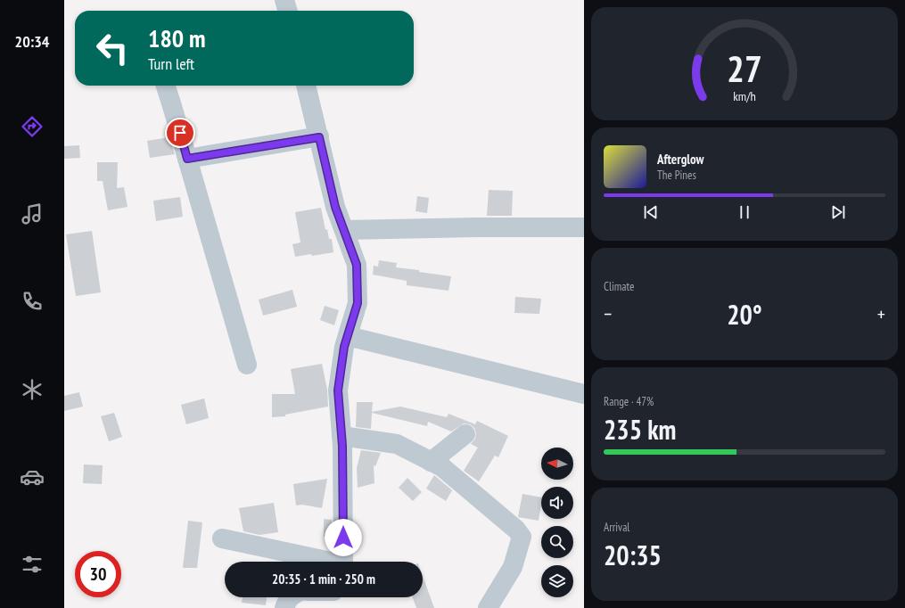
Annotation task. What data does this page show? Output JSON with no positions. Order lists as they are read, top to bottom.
{
  "north": "left",
  "page": {
    "tabs": "20:34",
    "turn": ["180 m", "Turn left"],
    "song": ["Afterglow", "The Pines"],
    "tile": [
      "Climate",
      ["Range · 47%", "235 km"],
      ["Arrival", "20:35"]
    ],
    "heat": ["−", "20°", "+"],
    "limit": "30",
    "trip": "20:35 · 1 min · 250 m",
    "gauge": ["27", "km/h"]
  }
}
